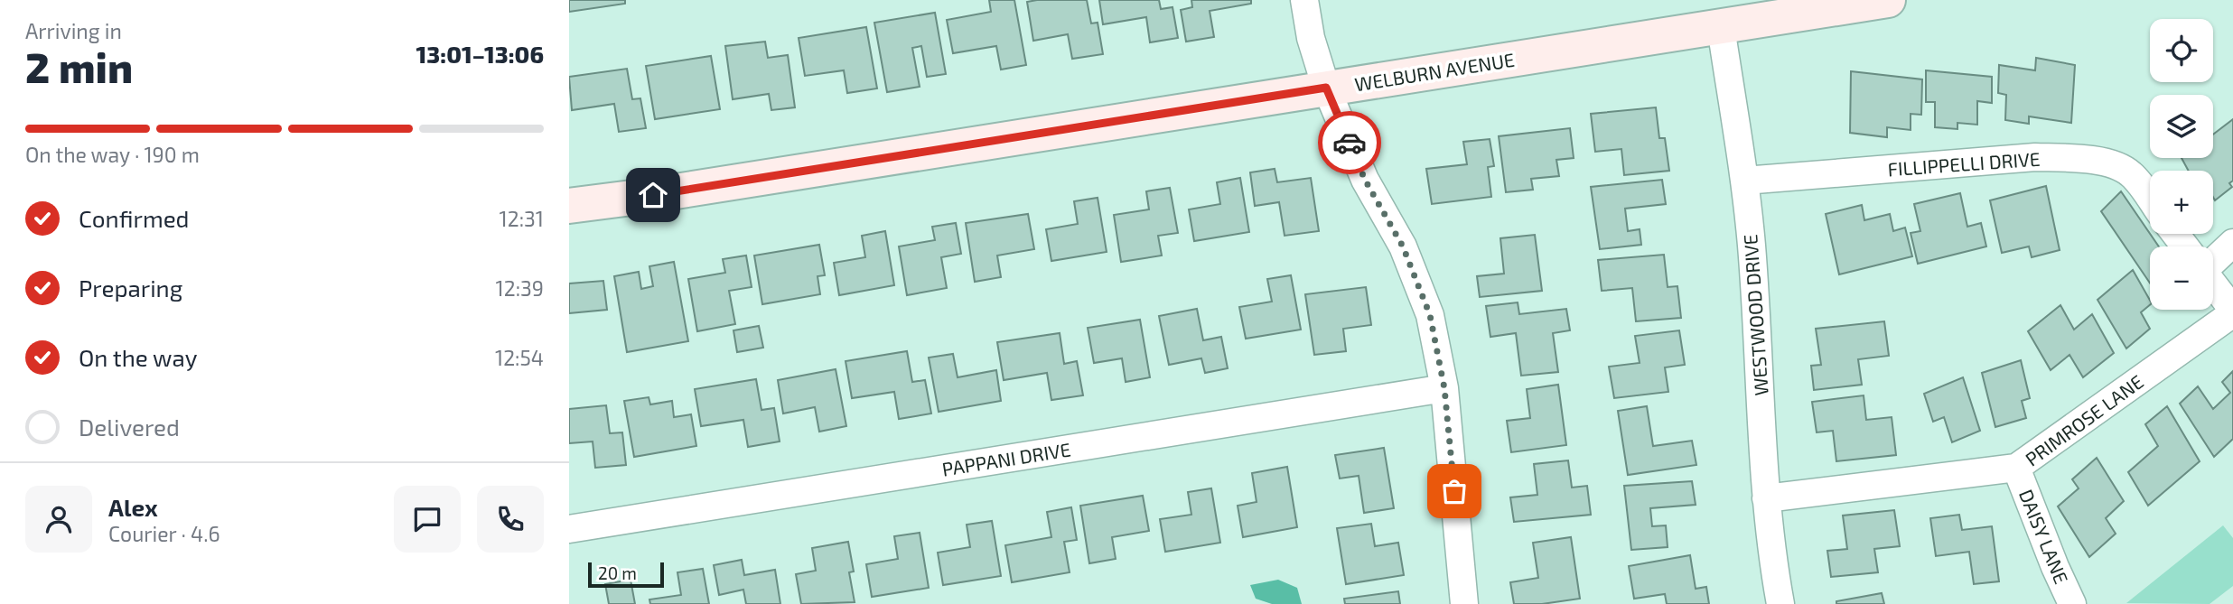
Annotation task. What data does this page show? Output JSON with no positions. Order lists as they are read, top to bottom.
{
  "streets": {
    "main road": ["WELBURN AVENUE"],
    "street": [
      "FILLIPPELLI DRIVE",
      "WESTWOOD DRIVE",
      "PRIMROSE LANE",
      "PAPPANI DRIVE",
      "DAISY LANE"
    ]
  },
  "crossings": [
    ["WELBURN AVENUE", "WESTWOOD DRIVE"],
    ["FILLIPPELLI DRIVE", "WESTWOOD DRIVE"],
    ["WESTWOOD DRIVE", "PRIMROSE LANE"],
    ["PRIMROSE LANE", "DAISY LANE"]
  ],
  "scale_bar": "20 m",
  "page": {
    "heading": ["2 min", "Arriving in", "13:01–13:06"],
    "panel": ["Alex", "Courier · 4.6"],
    "map_buttons": ["+", "−"],
    "bar": "On the way · 190 m",
    "list": [
      ["Confirmed", "12:31"],
      ["Preparing", "12:39"],
      ["On the way", "12:54"],
      "Delivered"
    ],
    "scale": "20 m"
  }
}
